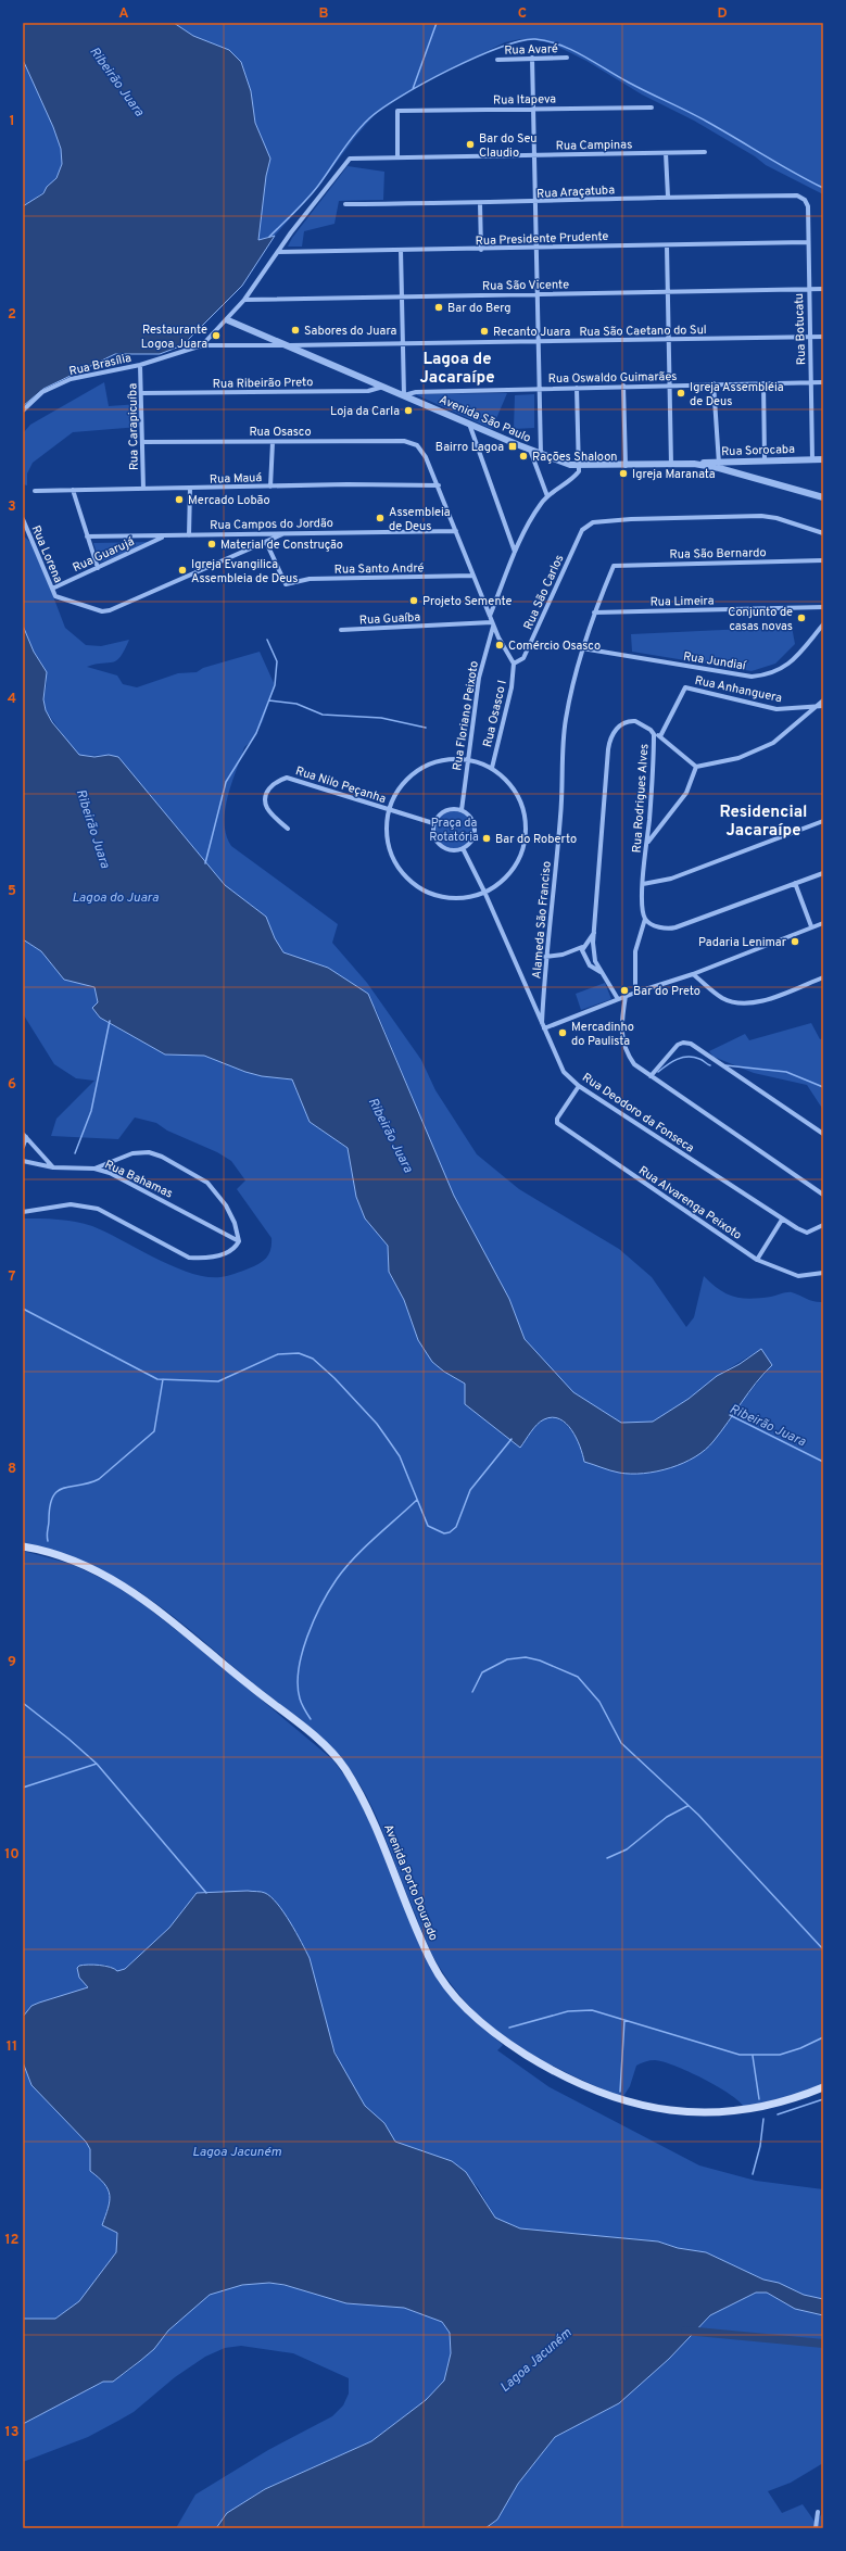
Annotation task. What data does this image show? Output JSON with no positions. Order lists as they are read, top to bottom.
{
  "streets": {
    "main road": ["Avenida Porto Dourado"],
    "street": [
      "Rua Avaré",
      "Rua Itapeva",
      "Rua Campinas",
      "Rua Araçatuba",
      "Rua Presidente Prudente",
      "Rua São Vicente",
      "Rua Botucatu",
      "Rua São Caetano do Sul",
      "Rua Brasília",
      "Rua Oswaldo Guimarães",
      "Rua Ribeirão Preto",
      "Avenida São Paulo",
      "Rua Carapicuíba",
      "Rua Osasco",
      "Rua Sorocaba",
      "Rua Mauá",
      "Rua Campos do Jordão",
      "Rua São Bernardo",
      "Rua Lorena",
      "Rua Guarujá",
      "Rua Santo André",
      "Rua São Carlos",
      "Rua Limeira",
      "Rua Guaíba",
      "Rua Jundiaí",
      "Rua Anhanguera",
      "Rua Osasco I",
      "Rua Floriano Peixoto",
      "Rua Nilo Peçanha",
      "Rua Rodrigues Alves",
      "Alameda São Franciso",
      "Rua Deodoro da Fonseca",
      "Rua Bahamas",
      "Rua Alvarenga Peixoto"
    ]
  },
  "crossings": [
    ["Rua Itapeva", "Rua Campinas"],
    ["Rua Campinas", "Rua Brasília"],
    ["Rua Araçatuba", "Rua Botucatu"],
    ["Rua Presidente Prudente", "Rua Botucatu"],
    ["Rua Presidente Prudente", "Rua Brasília"],
    ["Rua São Vicente", "Rua Botucatu"],
    ["Rua São Vicente", "Rua Brasília"],
    ["Rua Botucatu", "Rua São Caetano do Sul"],
    ["Rua Botucatu", "Rua Oswaldo Guimarães"],
    ["Rua Botucatu", "Rua Sorocaba"],
    ["Rua São Caetano do Sul", "Rua Brasília"],
    ["Rua São Caetano do Sul", "Avenida São Paulo"],
    ["Rua Brasília", "Avenida São Paulo"],
    ["Rua Brasília", "Rua Carapicuíba"],
    ["Rua Oswaldo Guimarães", "Avenida São Paulo"],
    ["Rua Ribeirão Preto", "Avenida São Paulo"],
    ["Rua Ribeirão Preto", "Rua Carapicuíba"],
    ["Avenida São Paulo", "Rua Sorocaba"],
    ["Rua Carapicuíba", "Rua Osasco"],
    ["Rua Carapicuíba", "Rua Mauá"],
    ["Rua Osasco", "Rua Mauá"],
    ["Rua Campos do Jordão", "Rua Guarujá"],
    ["Rua São Bernardo", "Alameda São Franciso"],
    ["Rua Lorena", "Rua Guarujá"],
    ["Rua Lorena", "Rua Santo André"],
    ["Rua São Carlos", "Rua Osasco I"],
    ["Rua Limeira", "Alameda São Franciso"],
    ["Rua Guaíba", "Rua Floriano Peixoto"],
    ["Rua Jundiaí", "Alameda São Franciso"],
    ["Rua Floriano Peixoto", "Rua Nilo Peçanha"],
    ["Rua Floriano Peixoto", "Rua Deodoro da Fonseca"],
    ["Rua Nilo Peçanha", "Rua Deodoro da Fonseca"],
    ["Alameda São Franciso", "Rua Deodoro da Fonseca"],
    ["Rua Deodoro da Fonseca", "Rua Alvarenga Peixoto"]
  ],
  "districts": ["Lagoa de Jacaraípe", "Residencial Jacaraípe"],
  "water": ["Ribeirão Juara", "Lagoa do Juara", "Lagoa Jacuném"],
  "parks": ["Praça da Rotatória"],
  "places": {
    "other": [
      "Bar do Seu Claudio",
      "Bar do Berg",
      "Sabores do Juara",
      "Recanto Juara",
      "Restaurante Logoa Juara",
      "Igreja Assembléia de Deus",
      "Loja da Carla",
      "Rações Shaloon",
      "Igreja Maranata",
      "Mercado Lobão",
      "Assembleia de Deus",
      "Material de Construção",
      "Igreja Evangilica Assembleia de Deus",
      "Projeto Semente",
      "Conjunto de casas novas",
      "Comércio Osasco",
      "Bar do Roberto",
      "Padaria Lenimar",
      "Bar do Preto",
      "Mercadinho do Paulista"
    ],
    "transit": ["Bairro Lagoa"]
  },
  "grid": {
    "columns": [
      "A",
      "B",
      "C",
      "D"
    ],
    "rows": [
      "1",
      "2",
      "3",
      "4",
      "5",
      "6",
      "7",
      "8",
      "9",
      "10",
      "11",
      "12",
      "13"
    ]
  }
}
